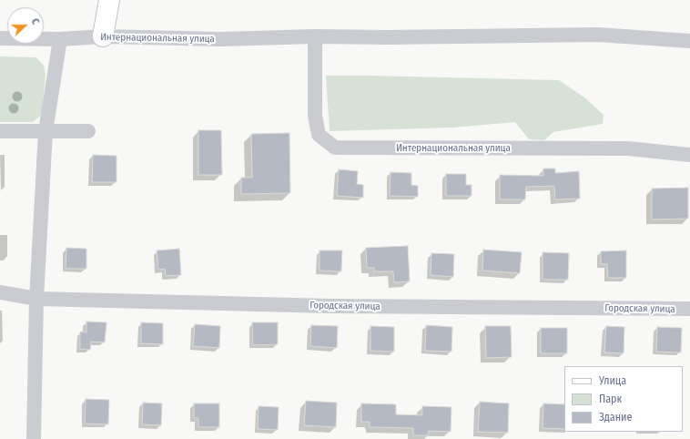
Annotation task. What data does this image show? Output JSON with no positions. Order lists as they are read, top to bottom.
{
  "streets": {
    "street": ["Интернациональная улица", "Городская улица"]
  },
  "legend": ["Улица", "Парк", "Здание"],
  "north": "right"
}
